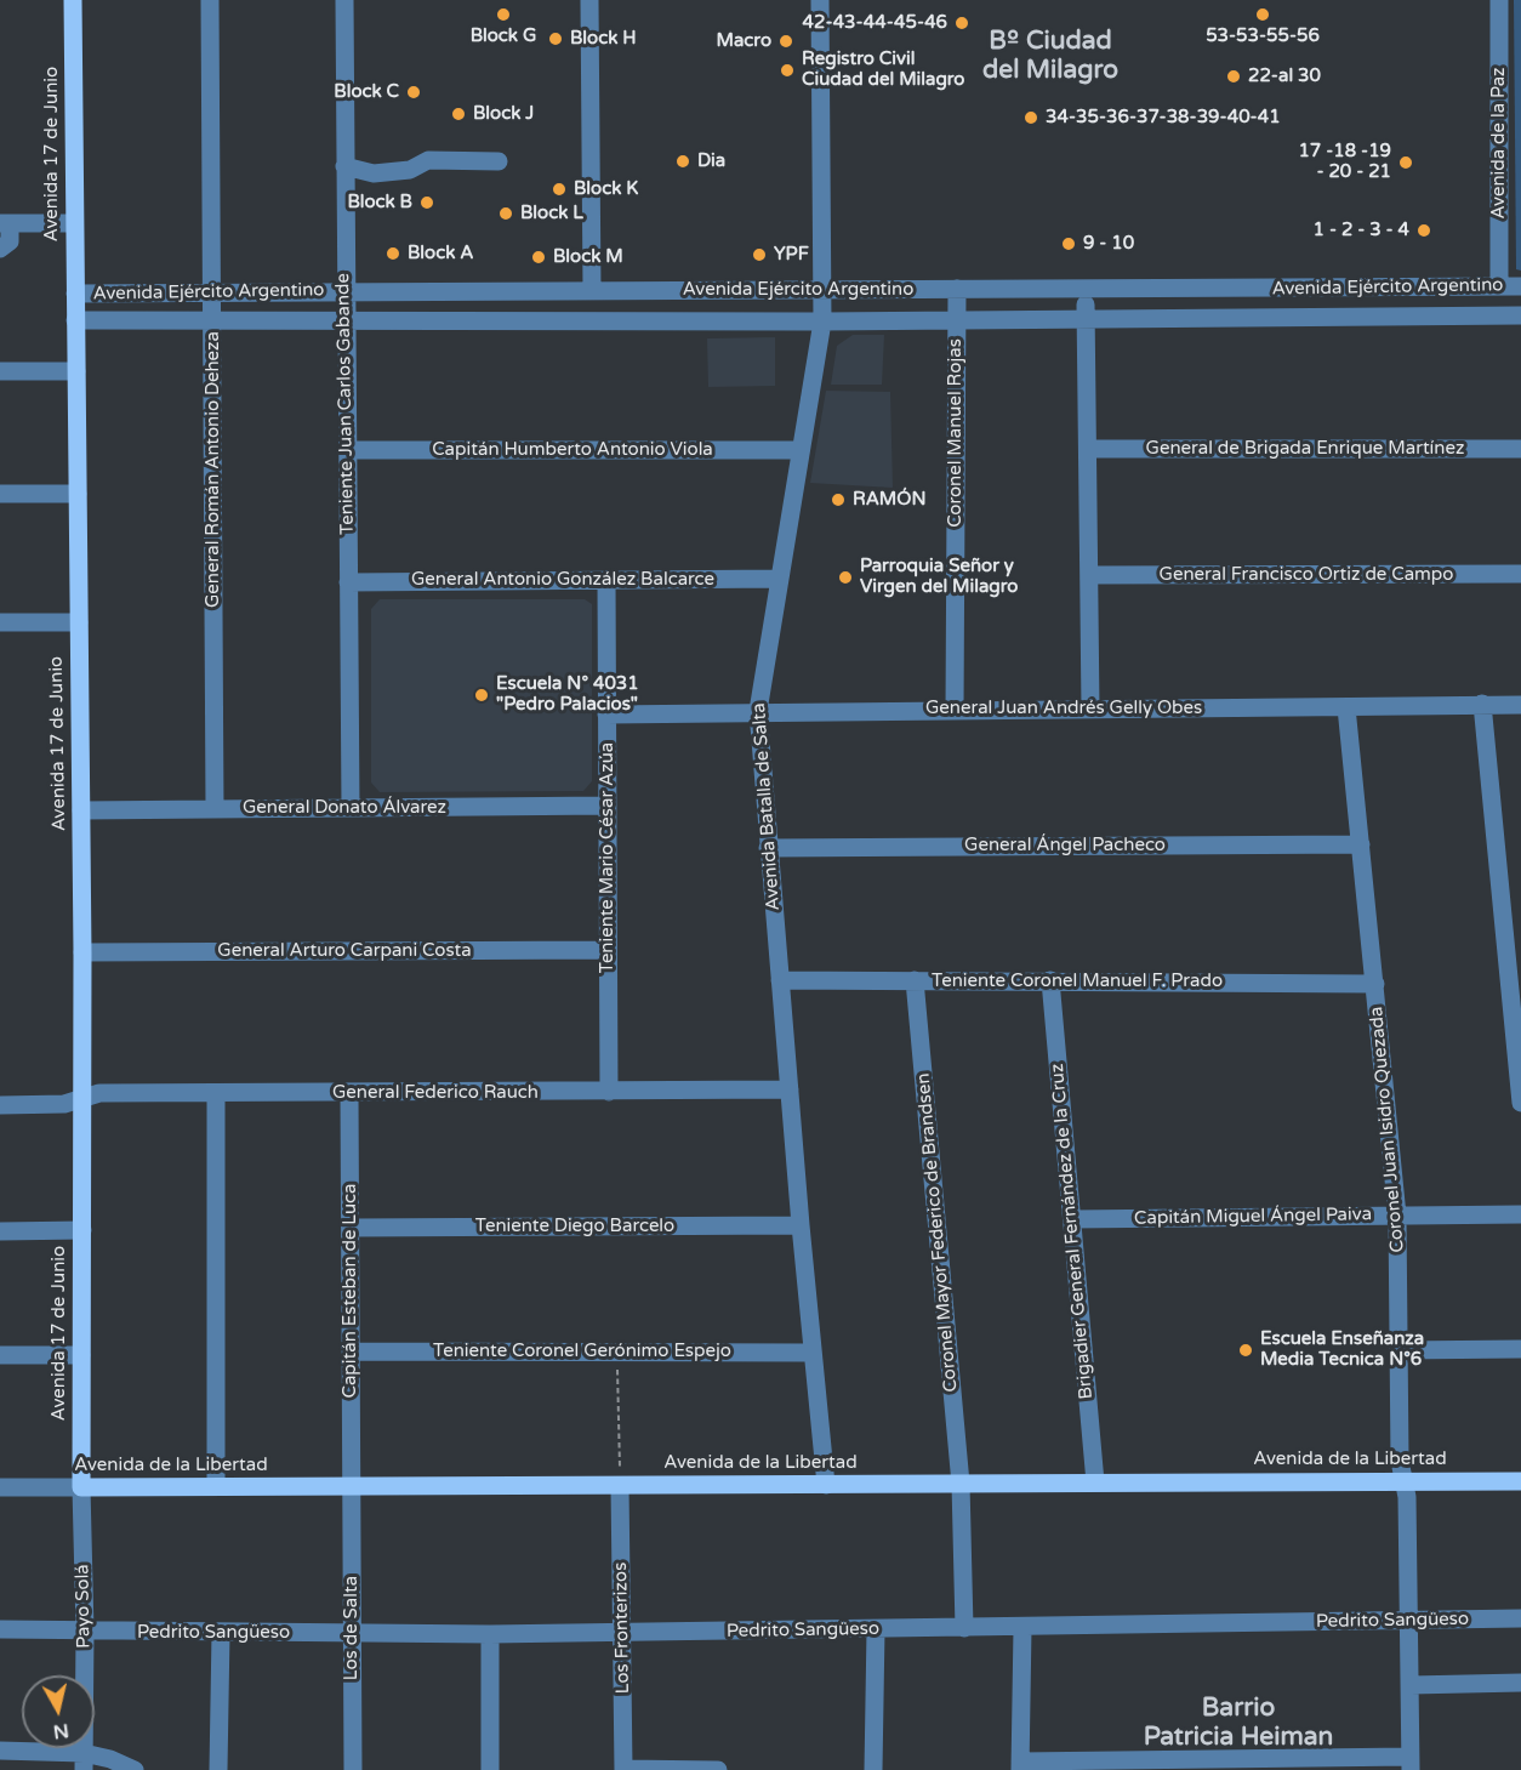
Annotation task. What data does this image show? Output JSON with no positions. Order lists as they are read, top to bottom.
{
  "streets": {
    "main road": ["Avenida 17 de Junio", "Avenida de la Libertad"],
    "street": [
      "Avenida de la Paz",
      "Avenida Ejército Argentino",
      "Teniente Juan Carlos Gabande",
      "Coronel Manuel Rojas",
      "General de Brigada Enrique Martínez",
      "Capitán Humberto Antonio Viola",
      "General Román Antonio Deheza",
      "General Francisco Ortiz de Campo",
      "General Antonio González Balcarce",
      "General Juan Andrés Gelly Obes",
      "Avenida Batalla de Salta",
      "General Donato Álvarez",
      "General Ángel Pacheco",
      "Teniente Mario César Azúa",
      "General Arturo Carpani Costa",
      "Teniente Coronel Manuel F. Prado",
      "General Federico Rauch",
      "Coronel Juan Isidro Quezada",
      "Capitán Miguel Ángel Paiva",
      "Teniente Diego Barcelo",
      "Brigadier General Fernández de la Cruz",
      "Coronel Mayor Federico de Brandsen",
      "Capitán Esteban de Luca",
      "Teniente Coronel Gerónimo Espejo",
      "Payo Solá",
      "Pedrito Sangüeso",
      "Los de Salta",
      "Los Fronterizos"
    ]
  },
  "crossings": [
    ["Avenida de la Paz", "Avenida Ejército Argentino"],
    ["Avenida 17 de Junio", "Avenida Ejército Argentino"],
    ["Avenida 17 de Junio", "General Donato Álvarez"],
    ["Avenida 17 de Junio", "General Arturo Carpani Costa"],
    ["Avenida 17 de Junio", "General Federico Rauch"],
    ["Avenida 17 de Junio", "Avenida de la Libertad"],
    ["Avenida 17 de Junio", "Payo Solá"],
    ["Avenida Ejército Argentino", "Teniente Juan Carlos Gabande"],
    ["Avenida Ejército Argentino", "Coronel Manuel Rojas"],
    ["Avenida Ejército Argentino", "General Román Antonio Deheza"],
    ["Avenida Ejército Argentino", "Avenida Batalla de Salta"],
    ["Teniente Juan Carlos Gabande", "Capitán Humberto Antonio Viola"],
    ["Teniente Juan Carlos Gabande", "General Antonio González Balcarce"],
    ["Teniente Juan Carlos Gabande", "General Donato Álvarez"],
    ["Coronel Manuel Rojas", "General Juan Andrés Gelly Obes"],
    ["Capitán Humberto Antonio Viola", "Avenida Batalla de Salta"],
    ["General Román Antonio Deheza", "General Donato Álvarez"],
    ["General Antonio González Balcarce", "Avenida Batalla de Salta"],
    ["General Antonio González Balcarce", "Teniente Mario César Azúa"],
    ["General Juan Andrés Gelly Obes", "Avenida Batalla de Salta"],
    ["General Juan Andrés Gelly Obes", "Teniente Mario César Azúa"],
    ["General Juan Andrés Gelly Obes", "Coronel Juan Isidro Quezada"],
    ["Avenida Batalla de Salta", "General Ángel Pacheco"],
    ["Avenida Batalla de Salta", "Teniente Coronel Manuel F. Prado"],
    ["Avenida Batalla de Salta", "General Federico Rauch"],
    ["Avenida Batalla de Salta", "Teniente Diego Barcelo"],
    ["Avenida Batalla de Salta", "Teniente Coronel Gerónimo Espejo"],
    ["Avenida Batalla de Salta", "Avenida de la Libertad"],
    ["General Donato Álvarez", "Teniente Mario César Azúa"],
    ["General Ángel Pacheco", "Coronel Juan Isidro Quezada"],
    ["Teniente Mario César Azúa", "General Arturo Carpani Costa"],
    ["Teniente Mario César Azúa", "General Federico Rauch"],
    ["Teniente Coronel Manuel F. Prado", "Coronel Juan Isidro Quezada"],
    ["Teniente Coronel Manuel F. Prado", "Brigadier General Fernández de la Cruz"],
    ["Teniente Coronel Manuel F. Prado", "Coronel Mayor Federico de Brandsen"],
    ["General Federico Rauch", "Capitán Esteban de Luca"],
    ["Coronel Juan Isidro Quezada", "Capitán Miguel Ángel Paiva"],
    ["Coronel Juan Isidro Quezada", "Avenida de la Libertad"],
    ["Coronel Juan Isidro Quezada", "Pedrito Sangüeso"],
    ["Capitán Miguel Ángel Paiva", "Brigadier General Fernández de la Cruz"],
    ["Teniente Diego Barcelo", "Capitán Esteban de Luca"],
    ["Brigadier General Fernández de la Cruz", "Avenida de la Libertad"],
    ["Coronel Mayor Federico de Brandsen", "Avenida de la Libertad"],
    ["Coronel Mayor Federico de Brandsen", "Pedrito Sangüeso"],
    ["Capitán Esteban de Luca", "Teniente Coronel Gerónimo Espejo"],
    ["Capitán Esteban de Luca", "Avenida de la Libertad"],
    ["Capitán Esteban de Luca", "Los de Salta"],
    ["Avenida de la Libertad", "Payo Solá"],
    ["Avenida de la Libertad", "Los de Salta"],
    ["Avenida de la Libertad", "Los Fronterizos"],
    ["Payo Solá", "Pedrito Sangüeso"],
    ["Pedrito Sangüeso", "Los de Salta"],
    ["Pedrito Sangüeso", "Los Fronterizos"]
  ],
  "districts": ["Bº Ciudad del Milagro", "Barrio Patricia Heiman"],
  "places": [
    "Block G",
    "53-53-55-56",
    "42-43-44-45-46",
    "Block H",
    "Macro",
    "Registro Civil Ciudad del Milagro",
    "22-al 30",
    "Block C",
    "Block J",
    "34-35-36-37-38-39-40-41",
    "Dia",
    "17 -18 -19 - 20 - 21",
    "Block K",
    "Block B",
    "Block L",
    "1 - 2 - 3 - 4",
    "9 - 10",
    "Block A",
    "YPF",
    "Block M",
    "RAMÓN",
    "Parroquia Señor y Virgen del Milagro",
    "Escuela N° 4031 \"Pedro Palacios\"",
    "Escuela Enseñanza Media Tecnica N°6"
  ],
  "north": "bottom"
}
